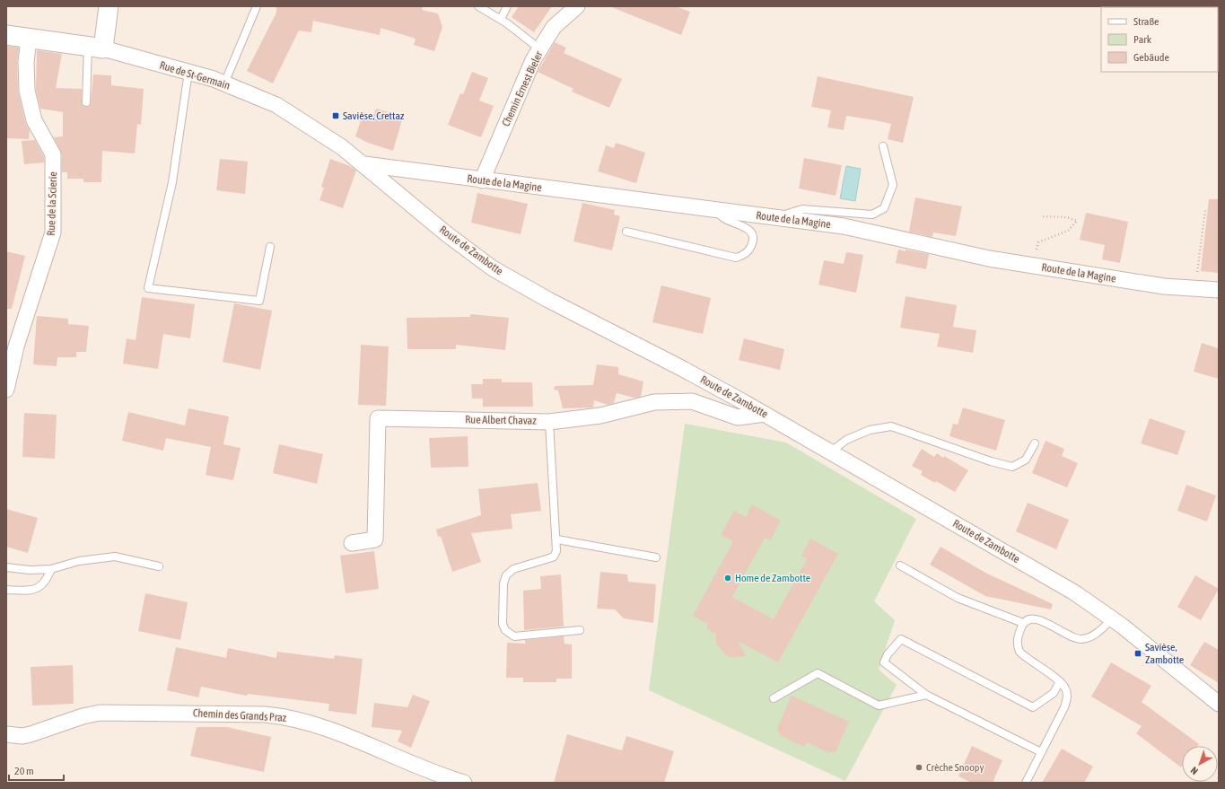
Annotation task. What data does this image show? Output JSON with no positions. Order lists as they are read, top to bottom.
{
  "streets": {
    "street": [
      "Rue de St-Germain",
      "Chemin Ernest Bieler",
      "Route de la Magine",
      "Rue de la Scierie",
      "Route de Zambotte",
      "Rue Albert Chavaz",
      "Chemin des Grands Praz"
    ]
  },
  "crossings": [
    ["Rue de St-Germain", "Route de la Magine"],
    ["Rue de St-Germain", "Rue de la Scierie"],
    ["Rue de St-Germain", "Route de Zambotte"],
    ["Chemin Ernest Bieler", "Route de la Magine"],
    ["Route de la Magine", "Route de Zambotte"],
    ["Route de Zambotte", "Rue Albert Chavaz"]
  ],
  "places": {
    "transit": ["Savièse, Crettaz", "Savièse, Zambotte"],
    "other": ["Home de Zambotte", "Crèche Snoopy"]
  },
  "legend": ["Straße", "Park", "Gebäude"],
  "scale_bar": "20 m",
  "north": "bottom left"
}
